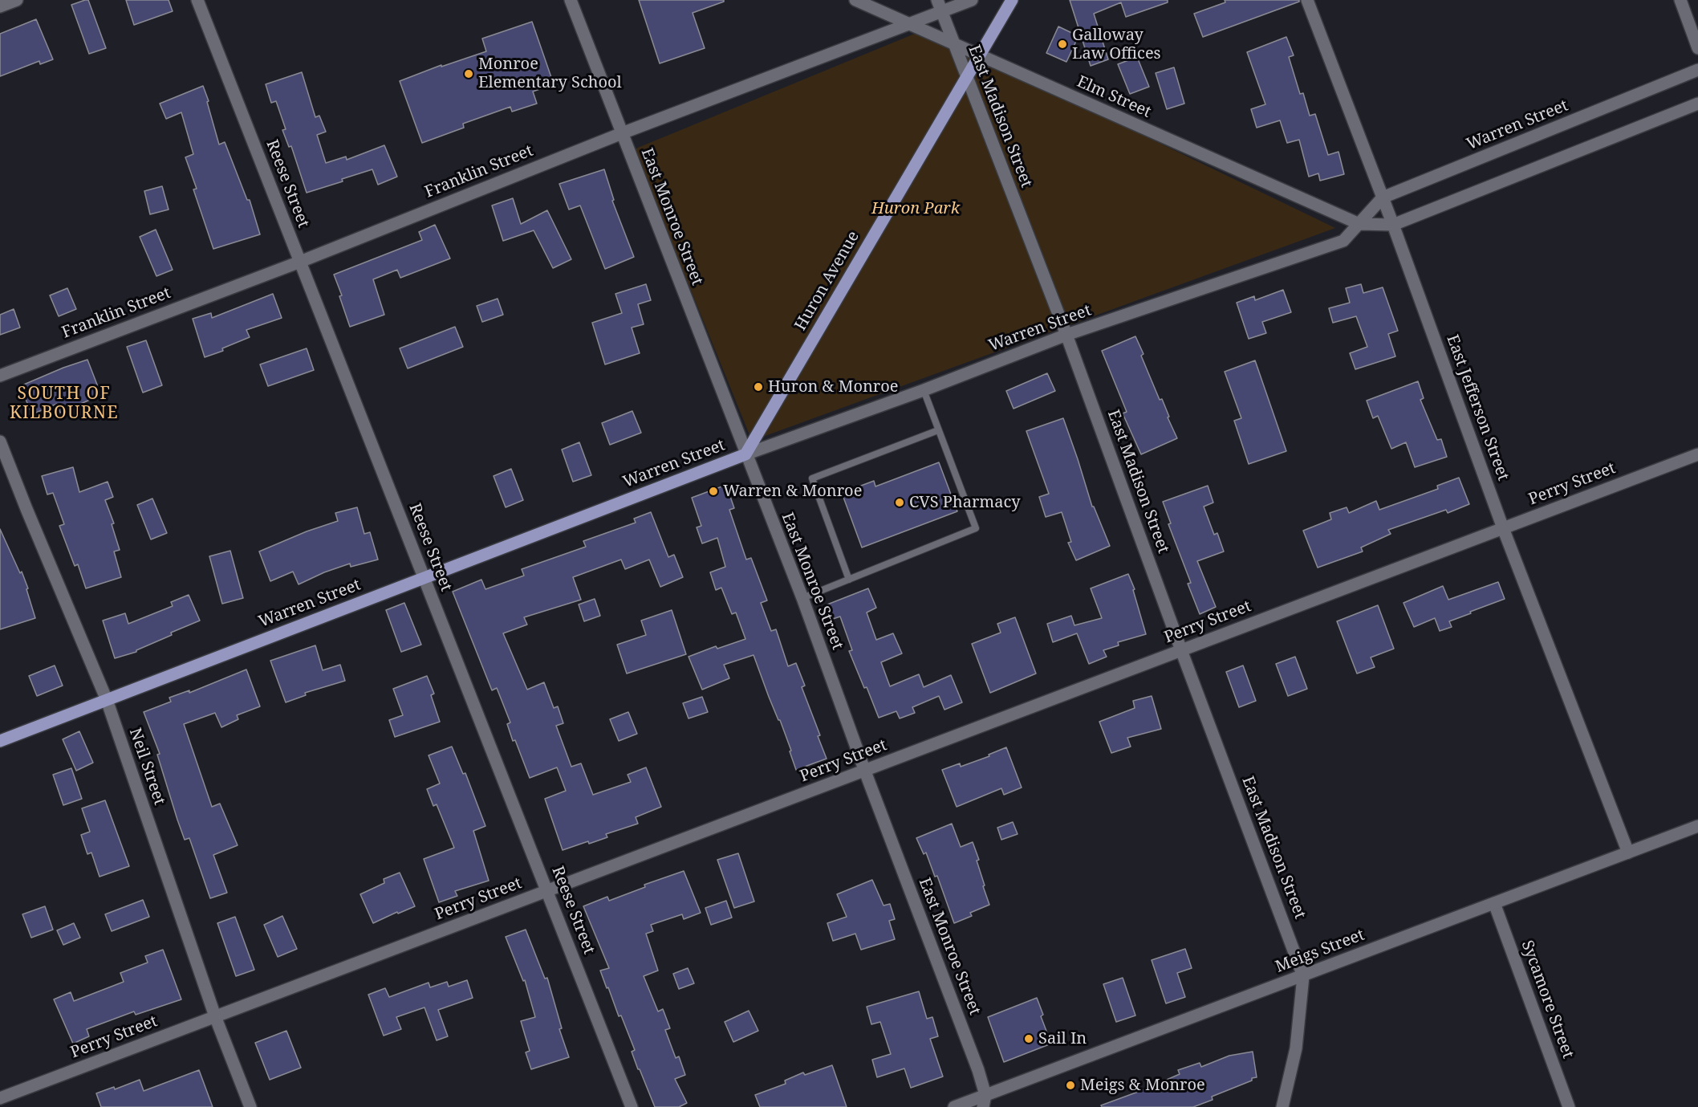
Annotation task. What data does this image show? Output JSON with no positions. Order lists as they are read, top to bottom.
{
  "streets": {
    "main road": ["Warren Street", "Huron Avenue"],
    "street": [
      "Elm Street",
      "East Madison Street",
      "Franklin Street",
      "Reese Street",
      "East Monroe Street",
      "East Jefferson Street",
      "Perry Street",
      "Neil Street",
      "Meigs Street",
      "Sycamore Street"
    ]
  },
  "crossings": [
    ["Elm Street", "East Madison Street"],
    ["Elm Street", "Warren Street"],
    ["Elm Street", "Franklin Street"],
    ["Elm Street", "Huron Avenue"],
    ["East Madison Street", "Warren Street"],
    ["East Madison Street", "Franklin Street"],
    ["East Madison Street", "Huron Avenue"],
    ["East Madison Street", "Perry Street"],
    ["East Madison Street", "Meigs Street"],
    ["Warren Street", "Reese Street"],
    ["Warren Street", "East Monroe Street"],
    ["Warren Street", "Huron Avenue"],
    ["Warren Street", "East Jefferson Street"],
    ["Warren Street", "Neil Street"],
    ["Franklin Street", "Reese Street"],
    ["Franklin Street", "East Monroe Street"],
    ["Reese Street", "Perry Street"],
    ["East Monroe Street", "Huron Avenue"],
    ["East Monroe Street", "Perry Street"],
    ["East Monroe Street", "Meigs Street"],
    ["East Jefferson Street", "Perry Street"],
    ["East Jefferson Street", "Meigs Street"],
    ["Perry Street", "Neil Street"],
    ["Meigs Street", "Sycamore Street"]
  ],
  "districts": ["SOUTH OF KILBOURNE"],
  "parks": ["Huron Park"],
  "places": [
    "Galloway Law Offices",
    "Monroe Elementary School",
    "Huron & Monroe",
    "Warren & Monroe",
    "CVS Pharmacy",
    "Sail In",
    "Meigs & Monroe"
  ]
}
